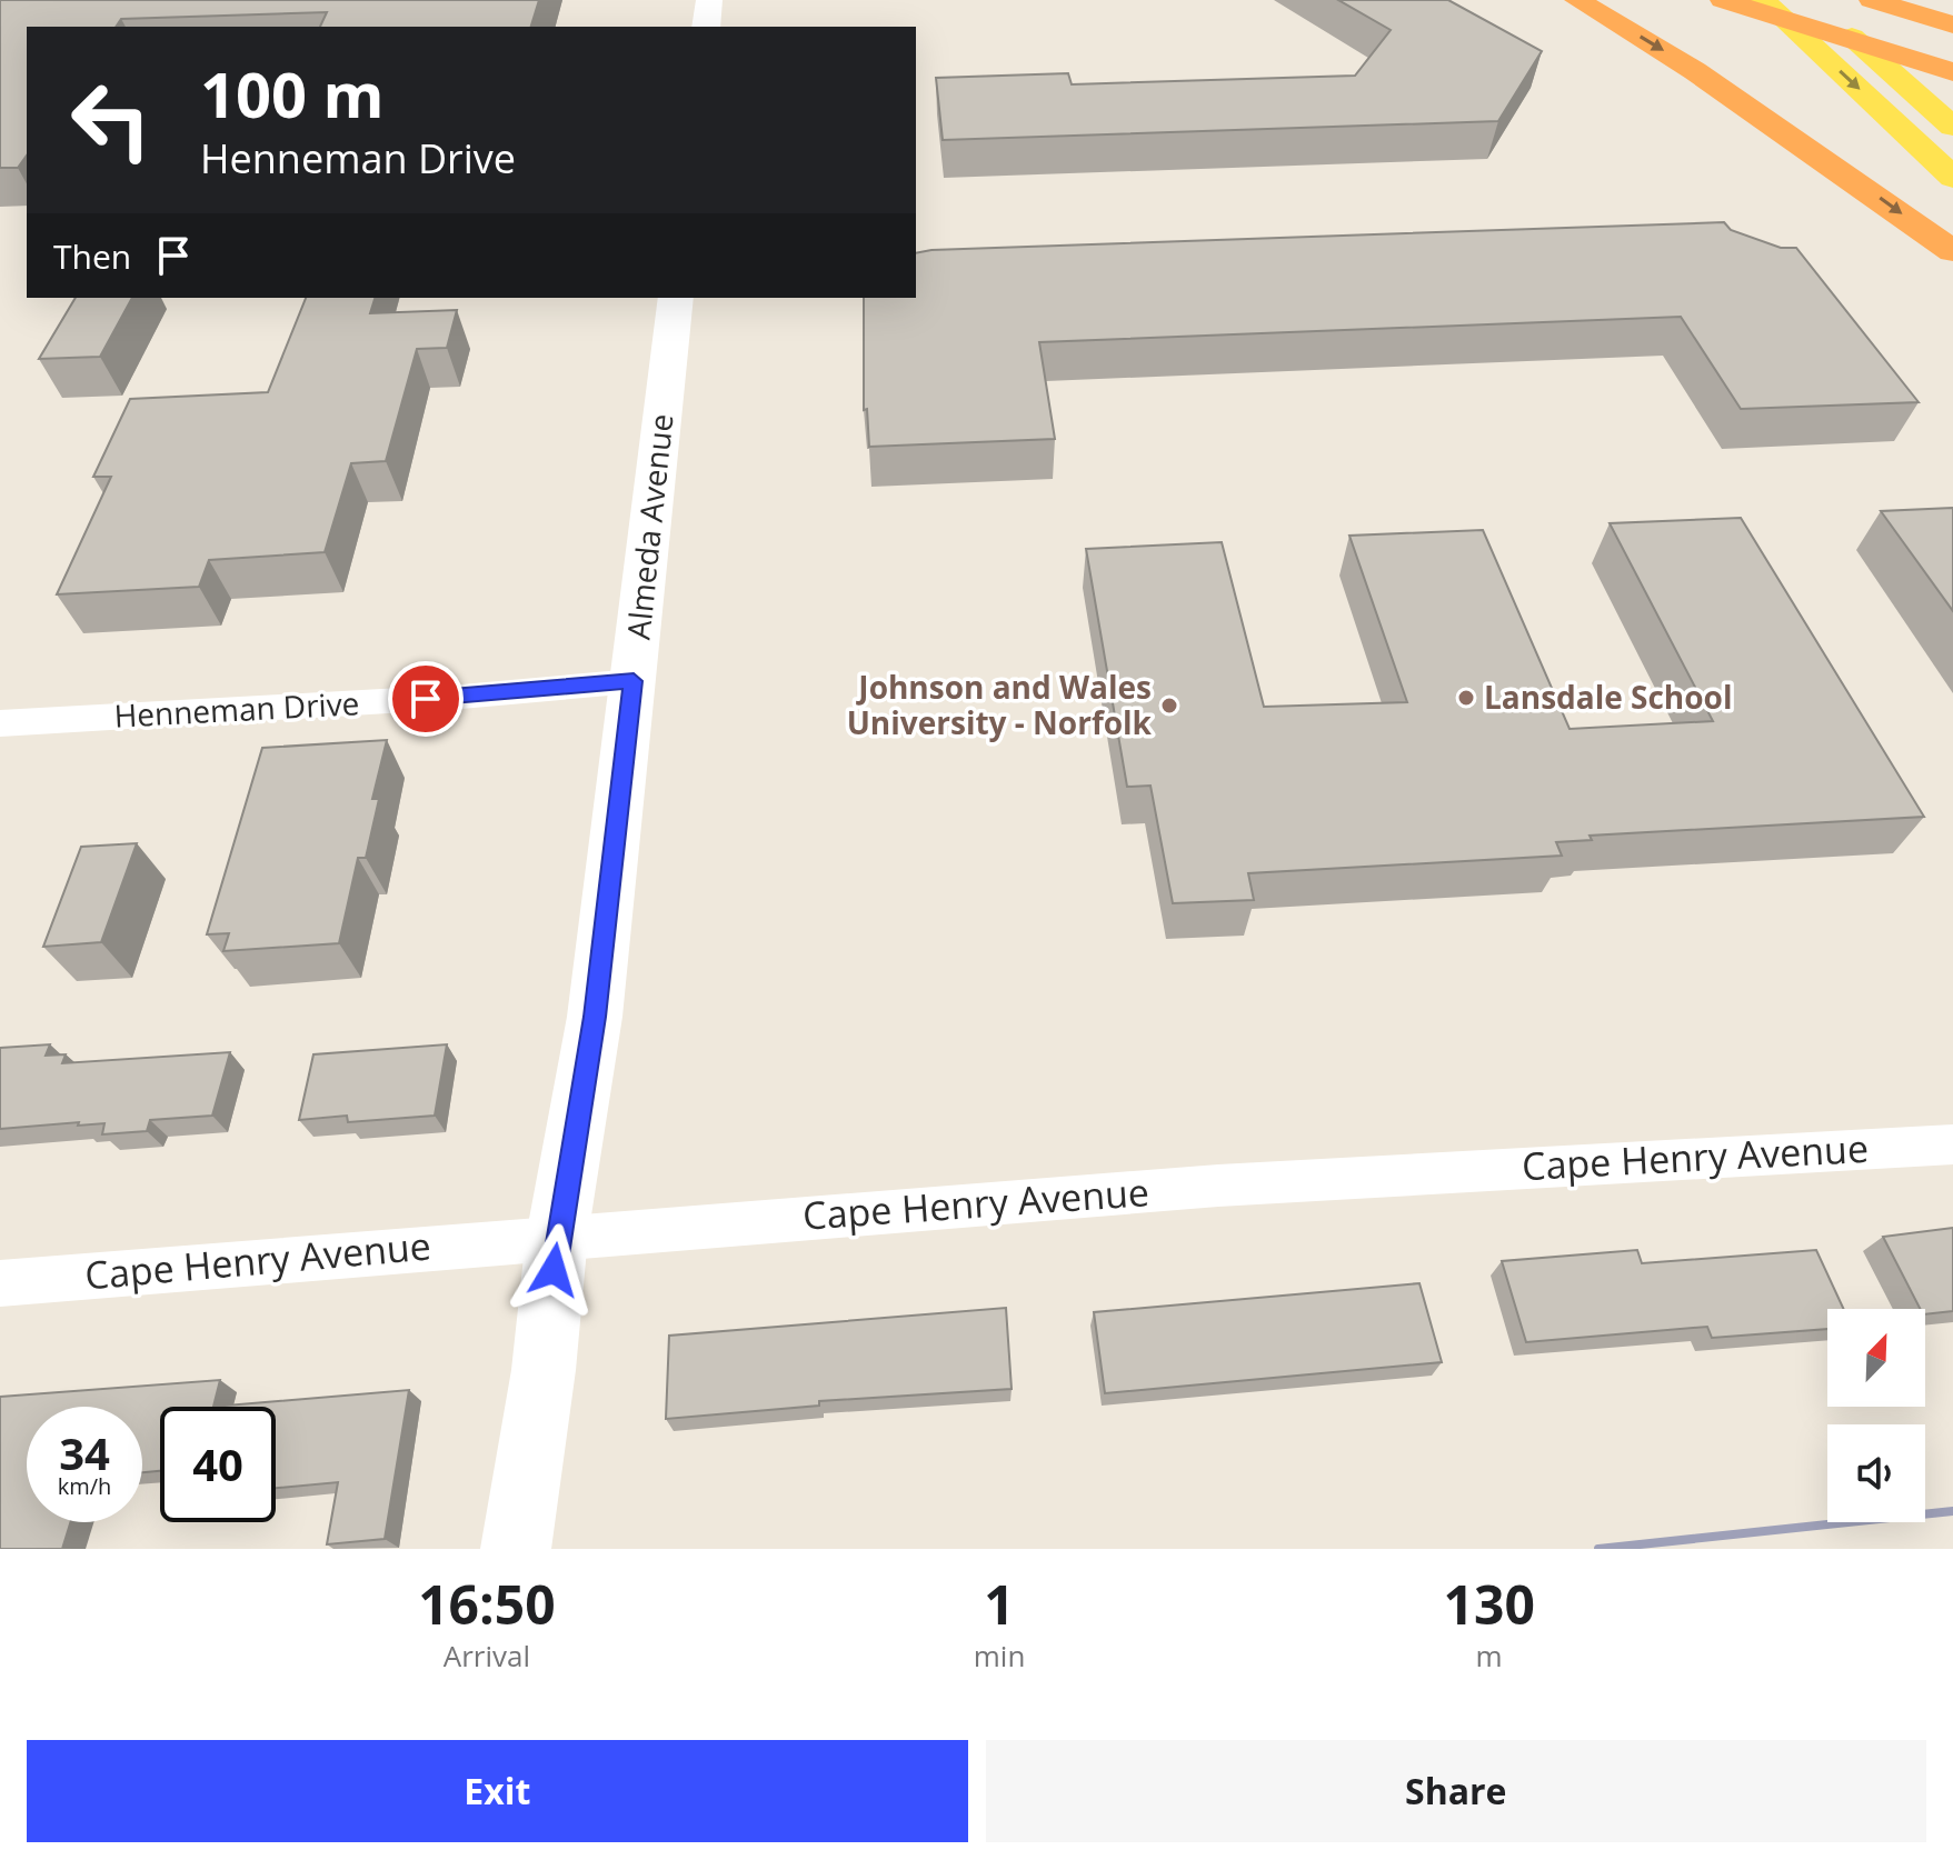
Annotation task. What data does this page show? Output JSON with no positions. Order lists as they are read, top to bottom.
{
  "streets": {
    "street": ["Almeda Avenue", "Henneman Drive", "Cape Henry Avenue"]
  },
  "crossings": [
    ["Almeda Avenue", "Henneman Drive"],
    ["Almeda Avenue", "Cape Henry Avenue"]
  ],
  "places": ["Lansdale School", "Johnson and Wales University - Norfolk"],
  "north": "top right",
  "page": {
    "turn": ["100 m", "Henneman Drive"],
    "then": "Then",
    "speed": "34 km/h",
    "limit": "40",
    "eta": [
      "16:50",
      "Arrival",
      "1",
      "min",
      "130",
      "m"
    ],
    "buttons": ["Exit", "Share"]
  }
}
